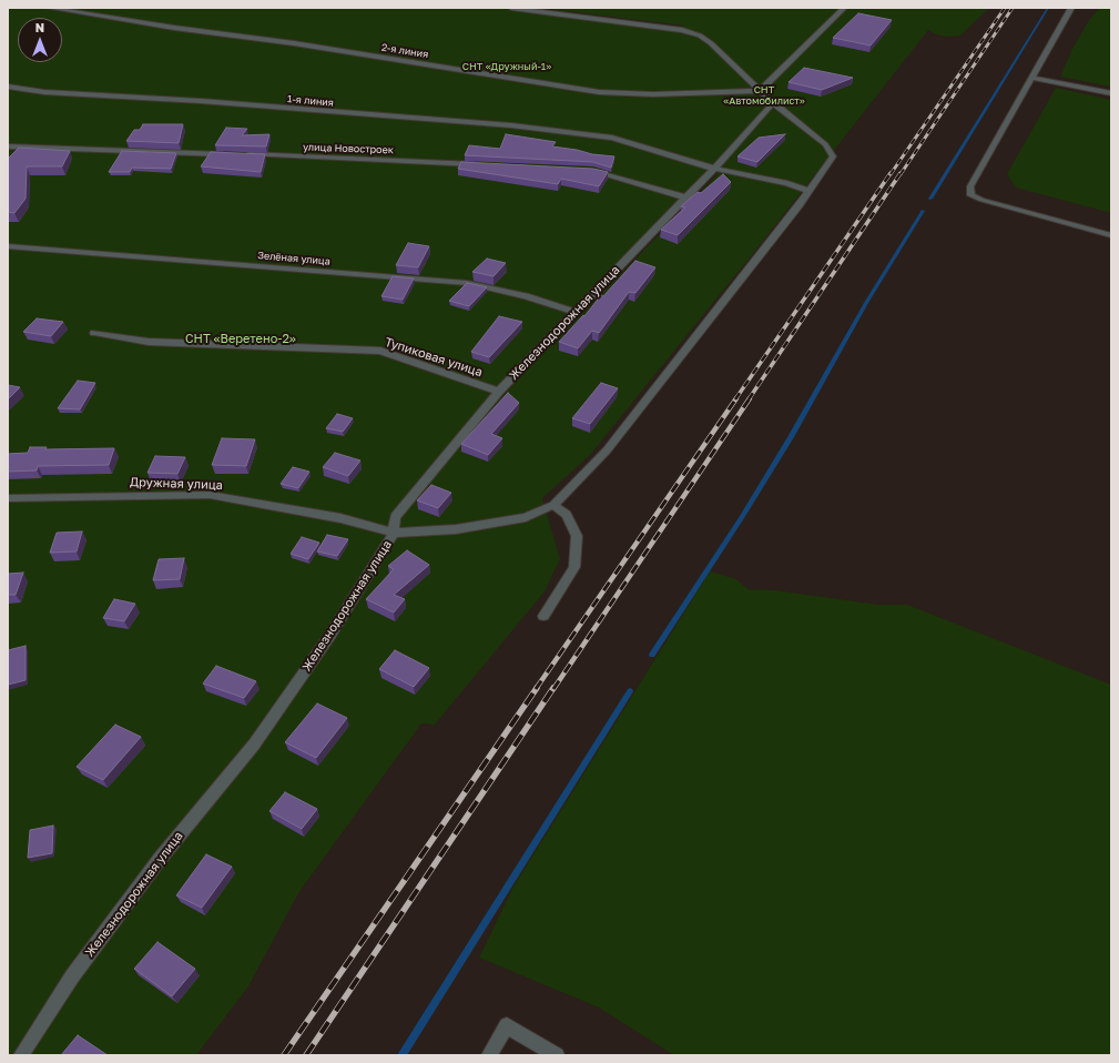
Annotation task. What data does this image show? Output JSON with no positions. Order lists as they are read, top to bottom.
{
  "streets": {
    "street": [
      "2-я линия",
      "1-я линия",
      "улица Новостроек",
      "Зелёная улица",
      "Железнодорожная улица",
      "Тупиковая улица",
      "Дружная улица"
    ]
  },
  "crossings": [
    ["1-я линия", "Железнодорожная улица"],
    ["Зелёная улица", "Железнодорожная улица"],
    ["Железнодорожная улица", "Тупиковая улица"],
    ["Железнодорожная улица", "Дружная улица"]
  ],
  "parks": ["СНТ «Дружный-1»", "СНТ «Автомобилист»", "СНТ «Веретено-2»"],
  "north": "top"
}
